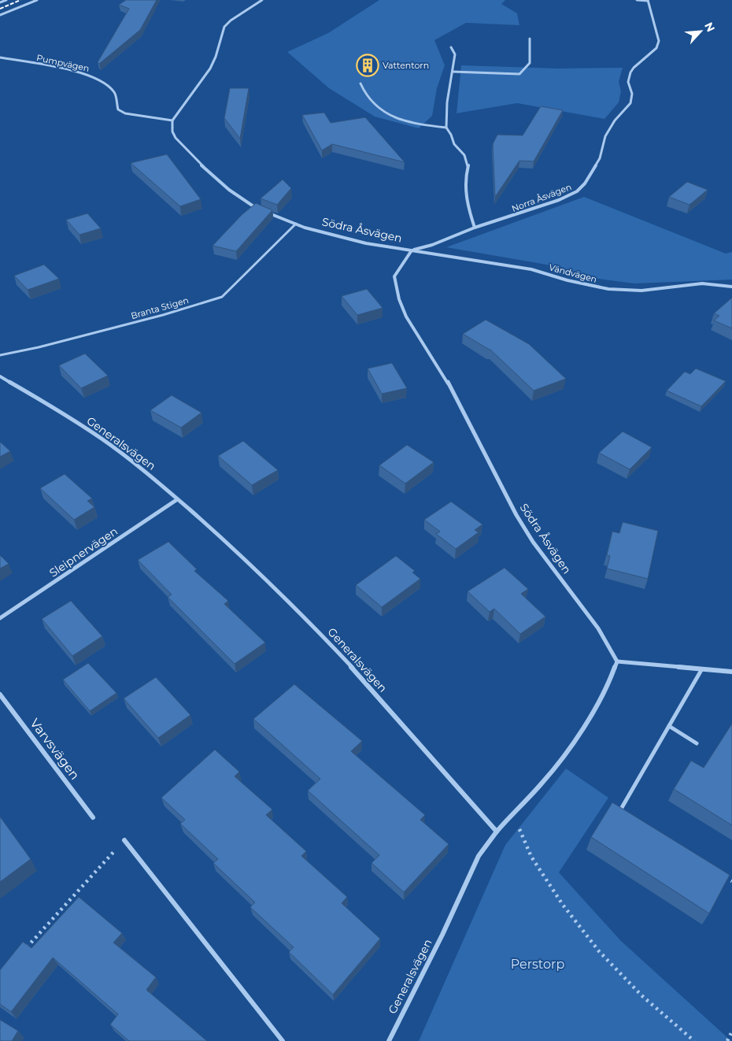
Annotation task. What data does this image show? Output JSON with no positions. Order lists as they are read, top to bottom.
{
  "streets": {
    "street": [
      "Pumpvägen",
      "Norra Åsvägen",
      "Södra Åsvägen",
      "Vändvägen",
      "Generalsvägen",
      "Sleipnervägen",
      "Varvsvägen"
    ],
    "lane": ["Branta Stigen"]
  },
  "crossings": [
    ["Norra Åsvägen", "Södra Åsvägen"],
    ["Norra Åsvägen", "Vändvägen"],
    ["Södra Åsvägen", "Vändvägen"],
    ["Södra Åsvägen", "Branta Stigen"],
    ["Generalsvägen", "Sleipnervägen"]
  ],
  "parks": ["Perstorp"],
  "places": {
    "building": ["Vattentorn"]
  },
  "north": "top right"
}
